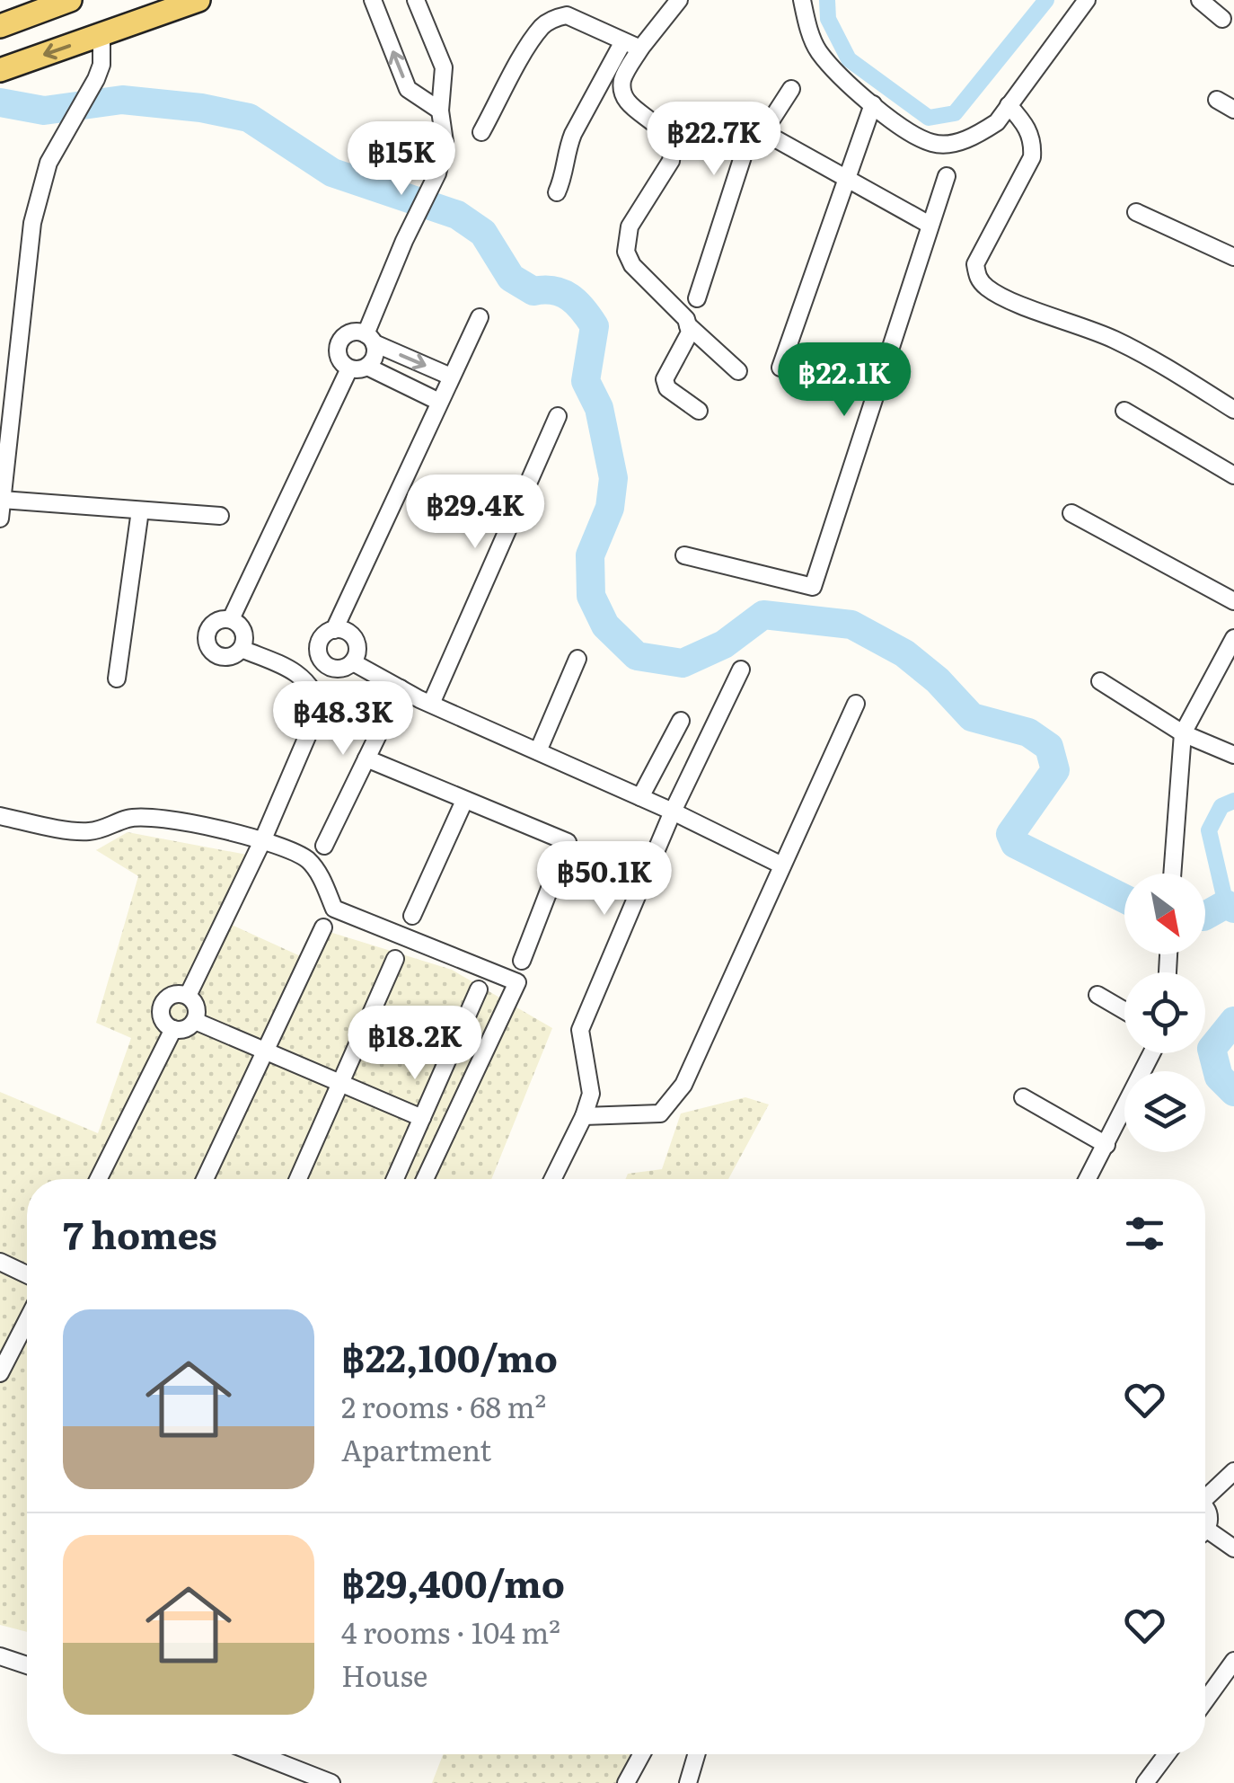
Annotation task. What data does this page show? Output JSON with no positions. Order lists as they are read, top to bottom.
{
  "north": "bottom right",
  "page": {
    "price": [
      "฿22.7K",
      "฿15K",
      "฿22.1K",
      "฿29.4K",
      "฿48.3K",
      "฿50.1K",
      "฿18.2K"
    ],
    "heading": "7 homes",
    "list": [
      {
        "name": "฿22,100/mo",
        "note": "2 rooms · 68 m² · Apartment"
      },
      {
        "name": "฿29,400/mo",
        "note": "4 rooms · 104 m² · House"
      }
    ]
  }
}
